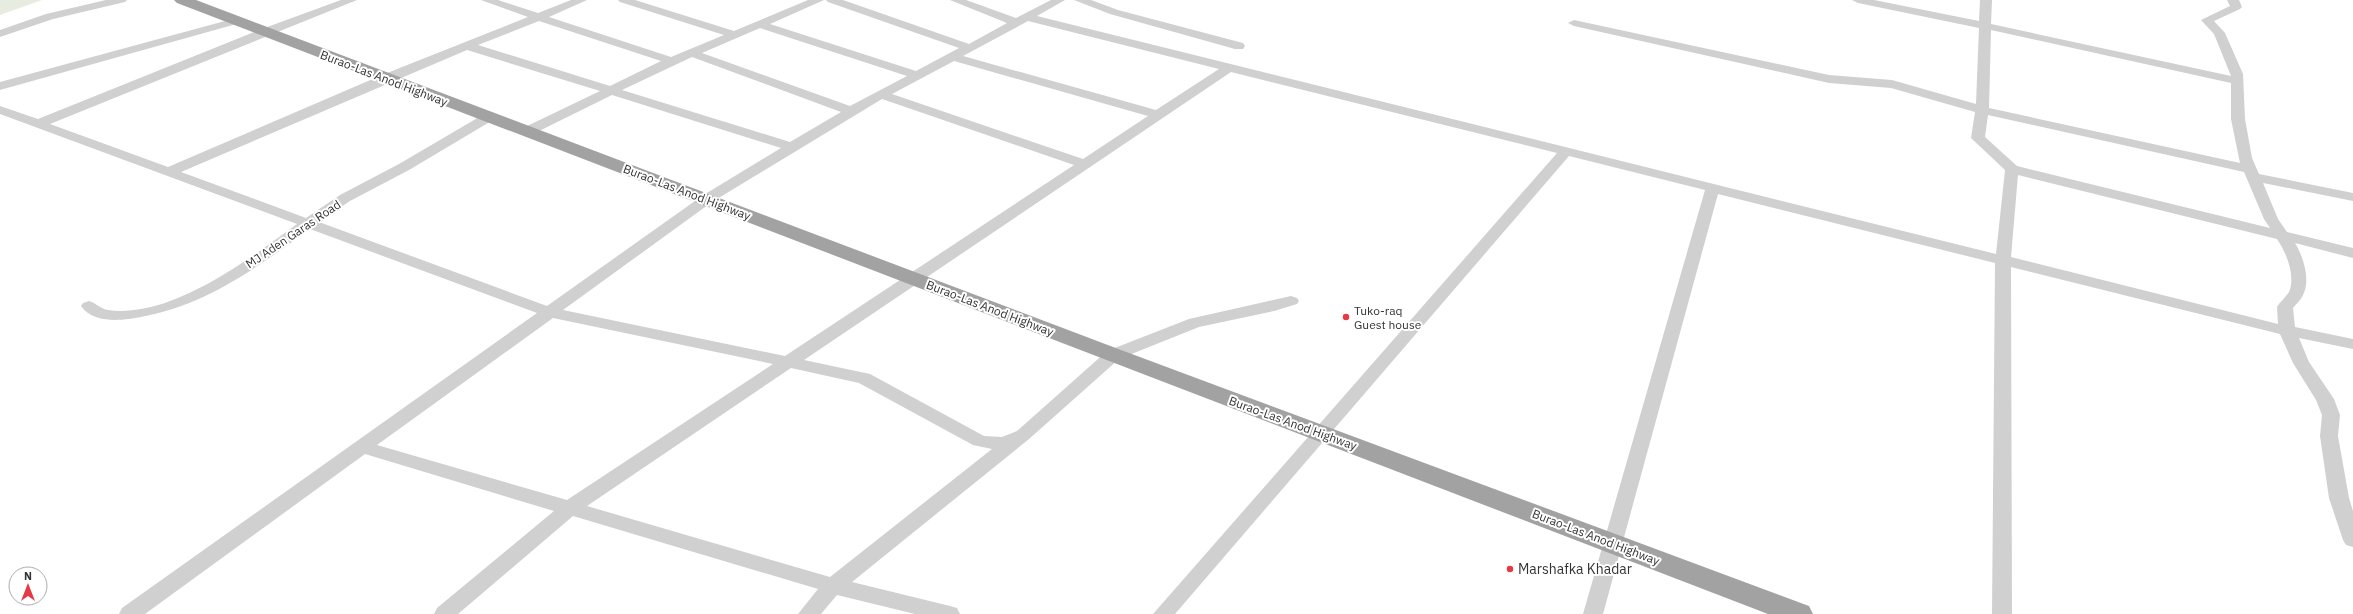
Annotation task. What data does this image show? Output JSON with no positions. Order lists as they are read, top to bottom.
{
  "streets": {
    "highway": ["Burao-Las Anod Highway"],
    "street": ["MJ Aden Garas Road"]
  },
  "crossings": [
    ["Burao-Las Anod Highway", "MJ Aden Garas Road"]
  ],
  "places": ["Tuko-raq Guest house", "Marshafka Khadar"],
  "north": "top"
}
